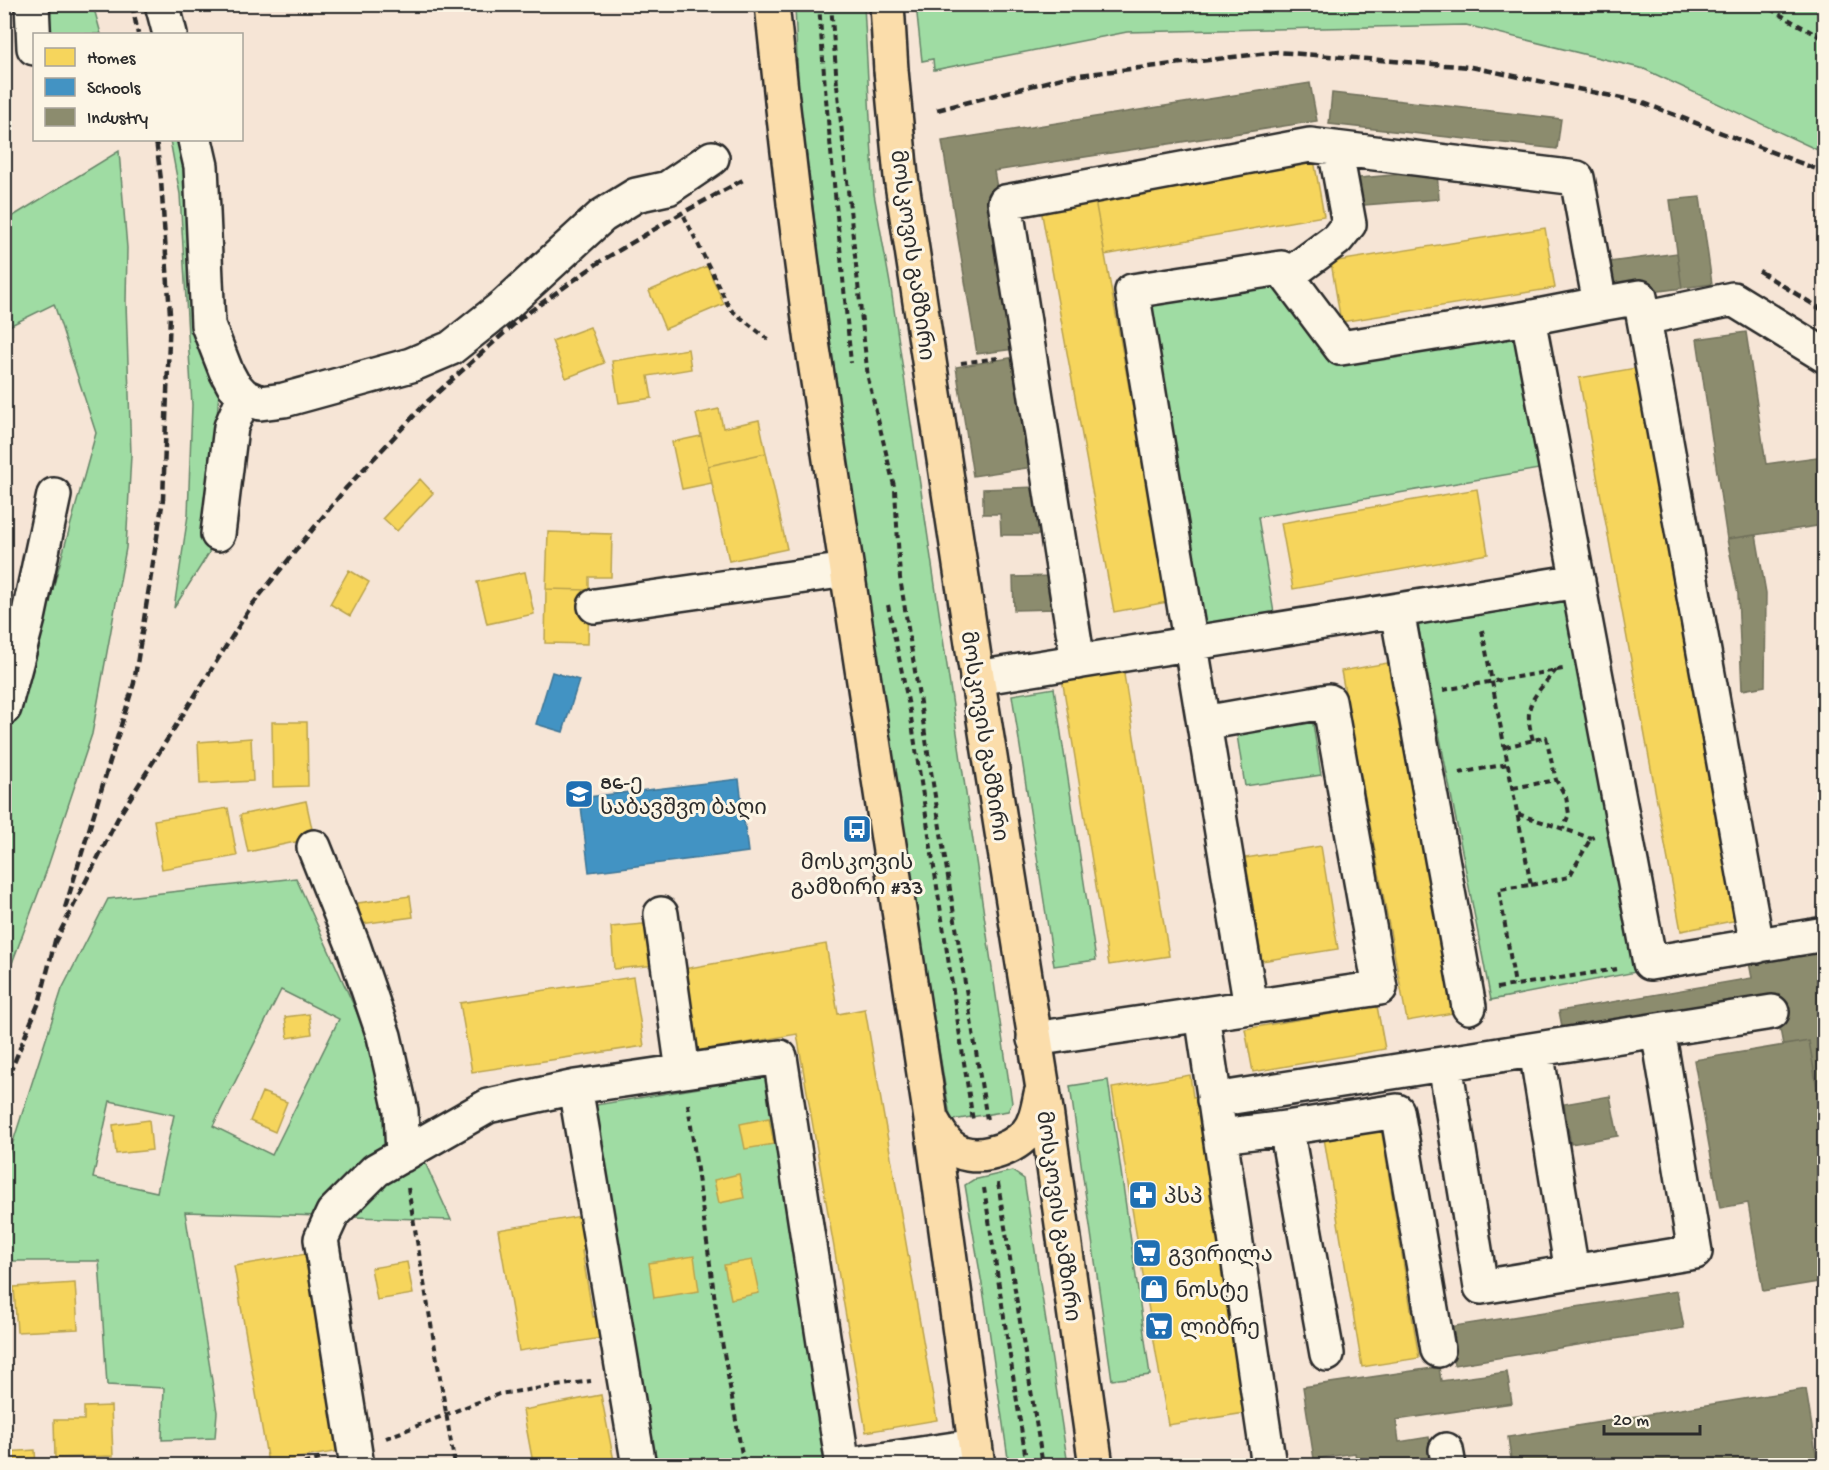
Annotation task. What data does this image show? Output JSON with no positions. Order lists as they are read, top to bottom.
{
  "streets": {
    "main road": ["მოსკოვის გამზირი"]
  },
  "places": {
    "school or university": ["86-ე საბავშვო ბაღი"],
    "bus stop": ["მოსკოვის გამზირი #33"],
    "pharmacy": ["პსპ"],
    "supermarket": ["გვირილა", "ლიბრე"],
    "shop": ["ნოსტე"]
  },
  "legend": ["Homes", "Schools", "Industry"],
  "scale_bar": "20 m"
}
